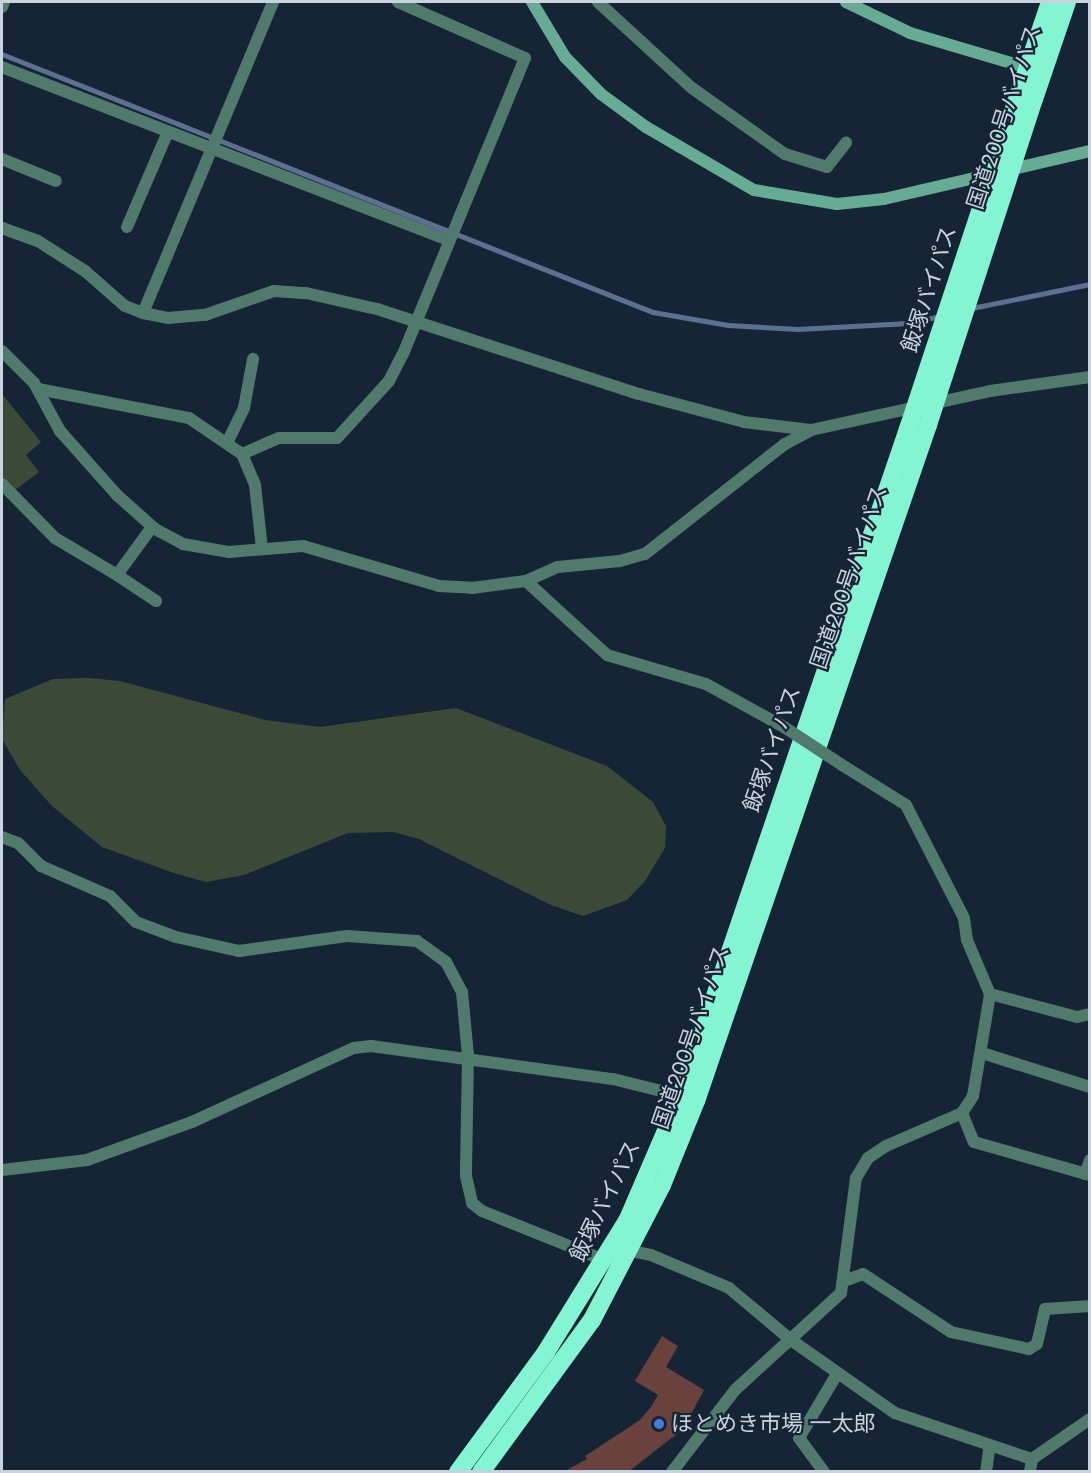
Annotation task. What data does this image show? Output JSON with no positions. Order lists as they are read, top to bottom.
{
  "streets": {
    "highway": ["国道200号バイパス", "飯塚バイパス"]
  },
  "crossings": [
    ["国道200号バイパス", "飯塚バイパス"]
  ],
  "places": ["ほとめき市場 一太郎"]
}
